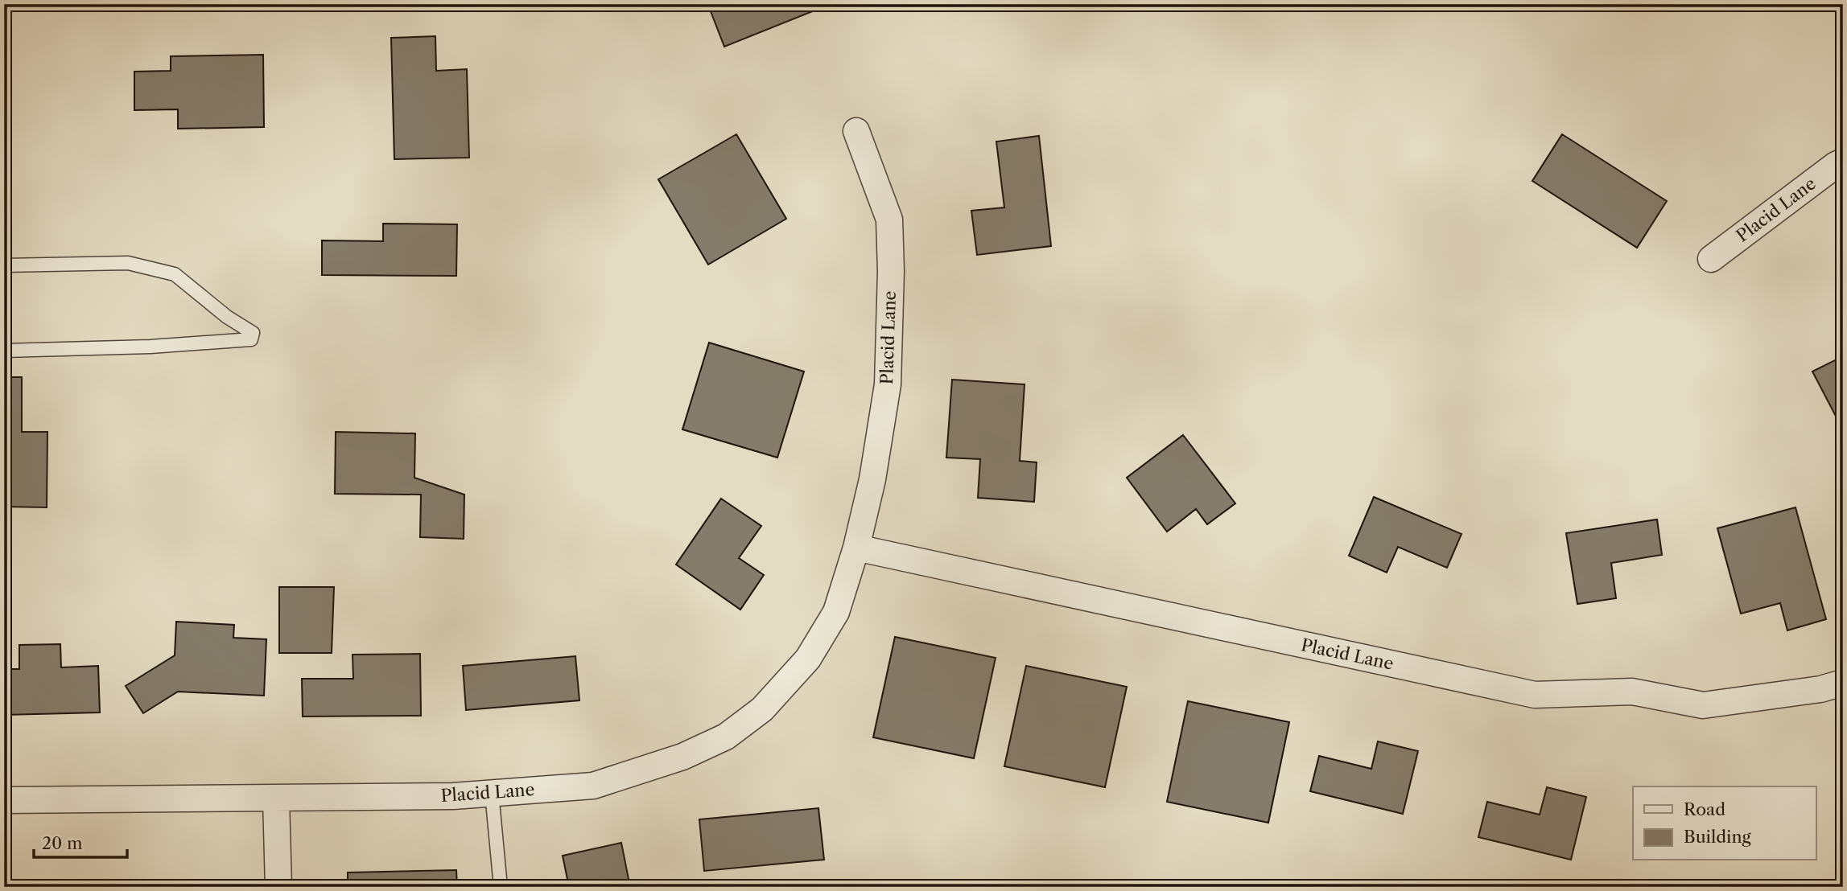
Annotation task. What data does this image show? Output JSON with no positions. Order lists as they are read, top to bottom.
{
  "streets": {
    "street": ["Placid Lane"]
  },
  "legend": ["Road", "Building"],
  "scale_bar": "20 m"
}
